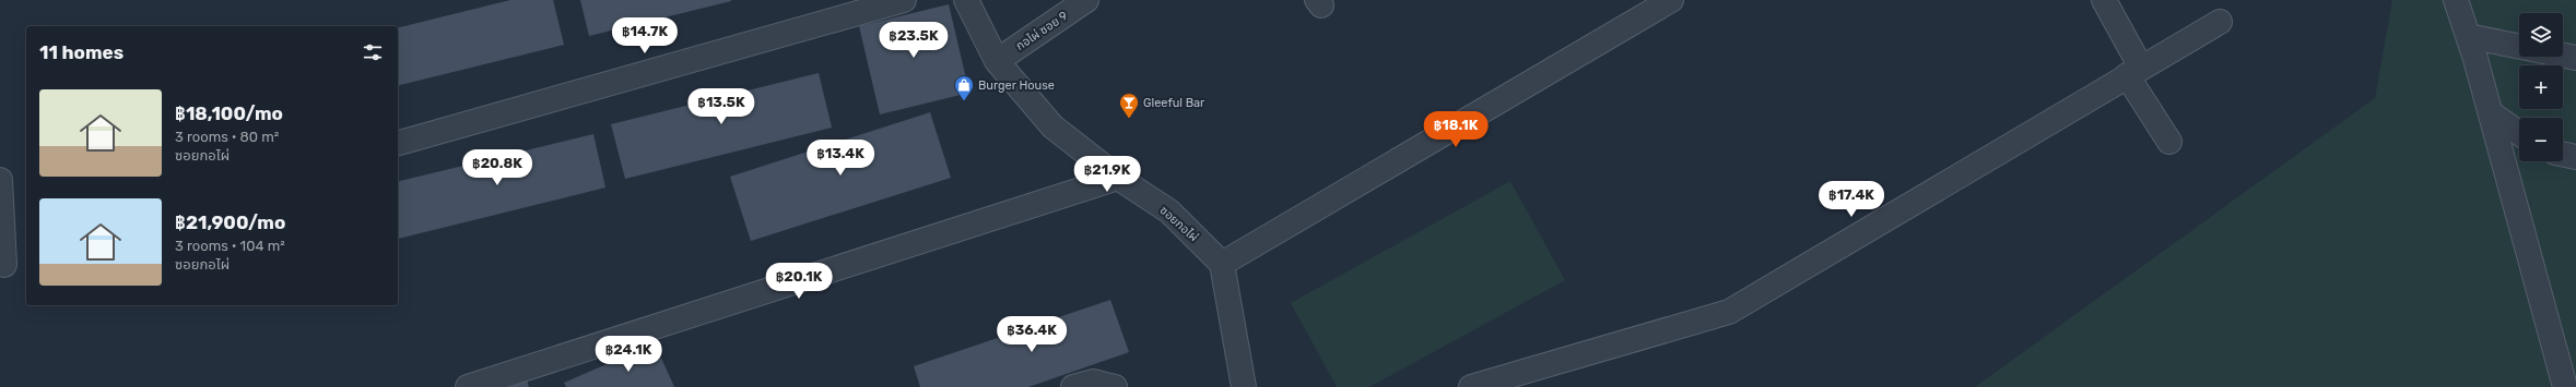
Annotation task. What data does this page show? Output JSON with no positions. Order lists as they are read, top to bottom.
{
  "streets": {
    "street": ["กอไผ่ ซอย 9", "ซอยกอไผ่"]
  },
  "crossings": [
    ["กอไผ่ ซอย 9", "ซอยกอไผ่"]
  ],
  "places": {
    "shop": ["Burger House"],
    "bar": ["Gleeful Bar"]
  },
  "page": {
    "map_buttons": ["+", "−"],
    "price": [
      "฿14.7K",
      "฿23.5K",
      "฿13.5K",
      "฿18.1K",
      "฿13.4K",
      "฿20.8K",
      "฿21.9K",
      "฿17.4K",
      "฿20.1K",
      "฿36.4K",
      "฿24.1K"
    ],
    "heading": "11 homes",
    "list": [
      {
        "name": "฿18,100/mo",
        "note": "3 rooms · 80 m² · ซอยกอไผ่"
      },
      {
        "name": "฿21,900/mo",
        "note": "3 rooms · 104 m² · ซอยกอไผ่"
      }
    ]
  }
}
